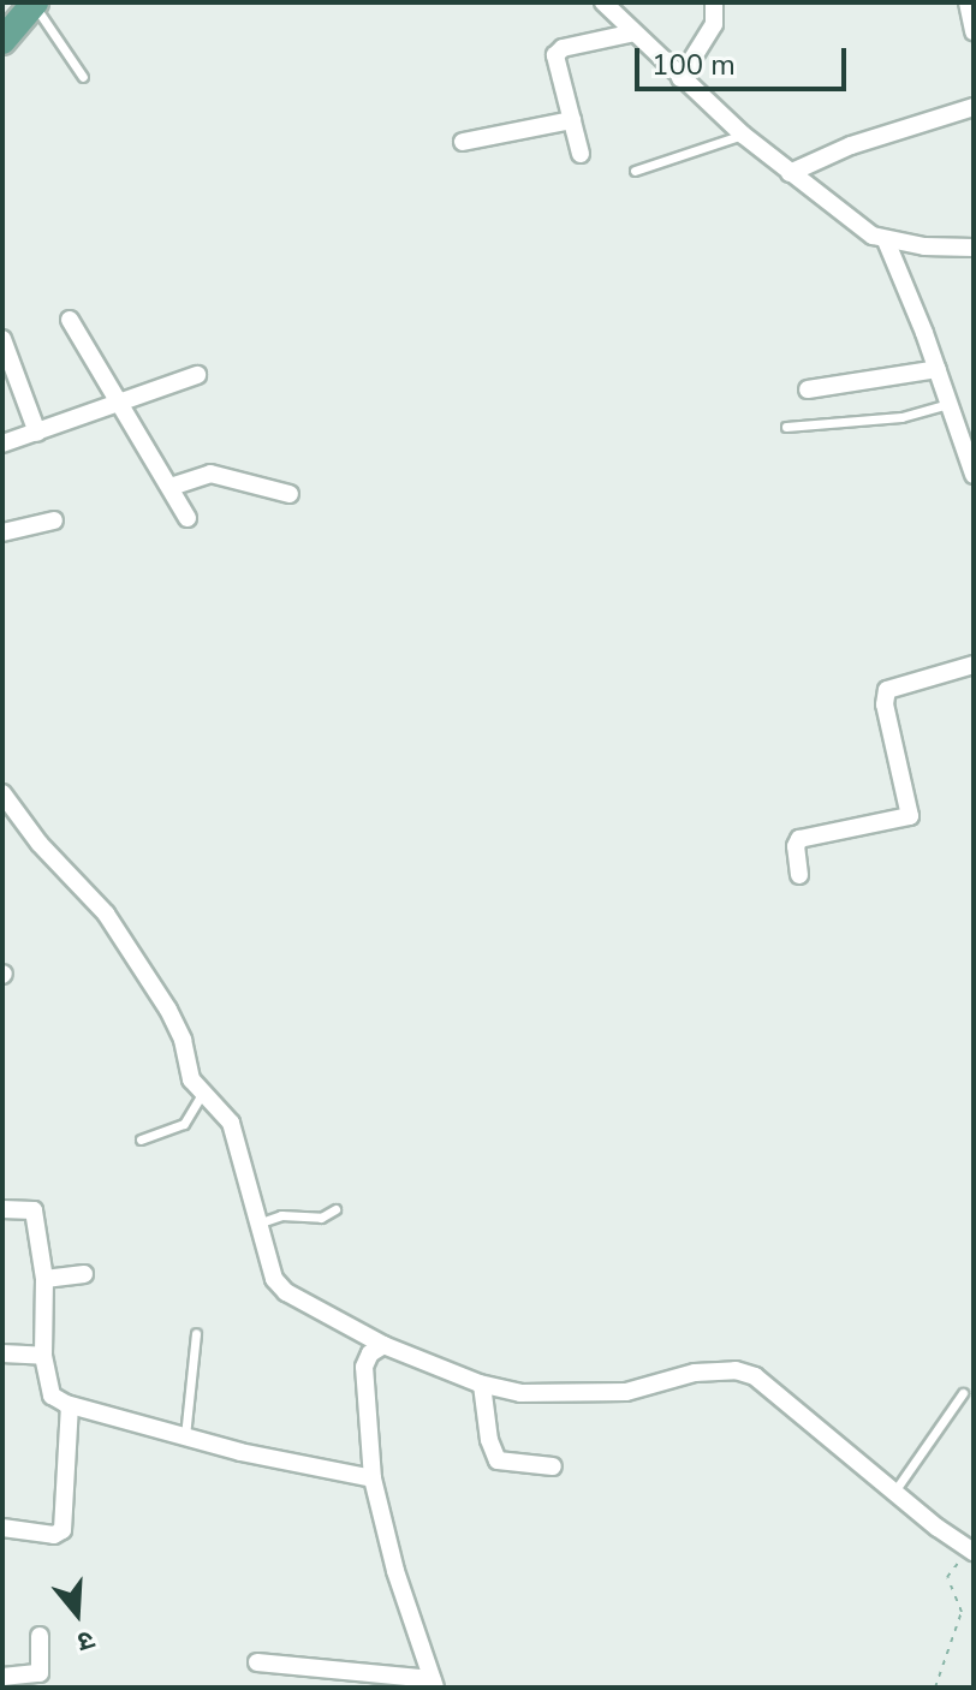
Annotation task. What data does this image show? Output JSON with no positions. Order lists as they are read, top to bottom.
{
  "scale_bar": "100 m",
  "north": "bottom"
}
